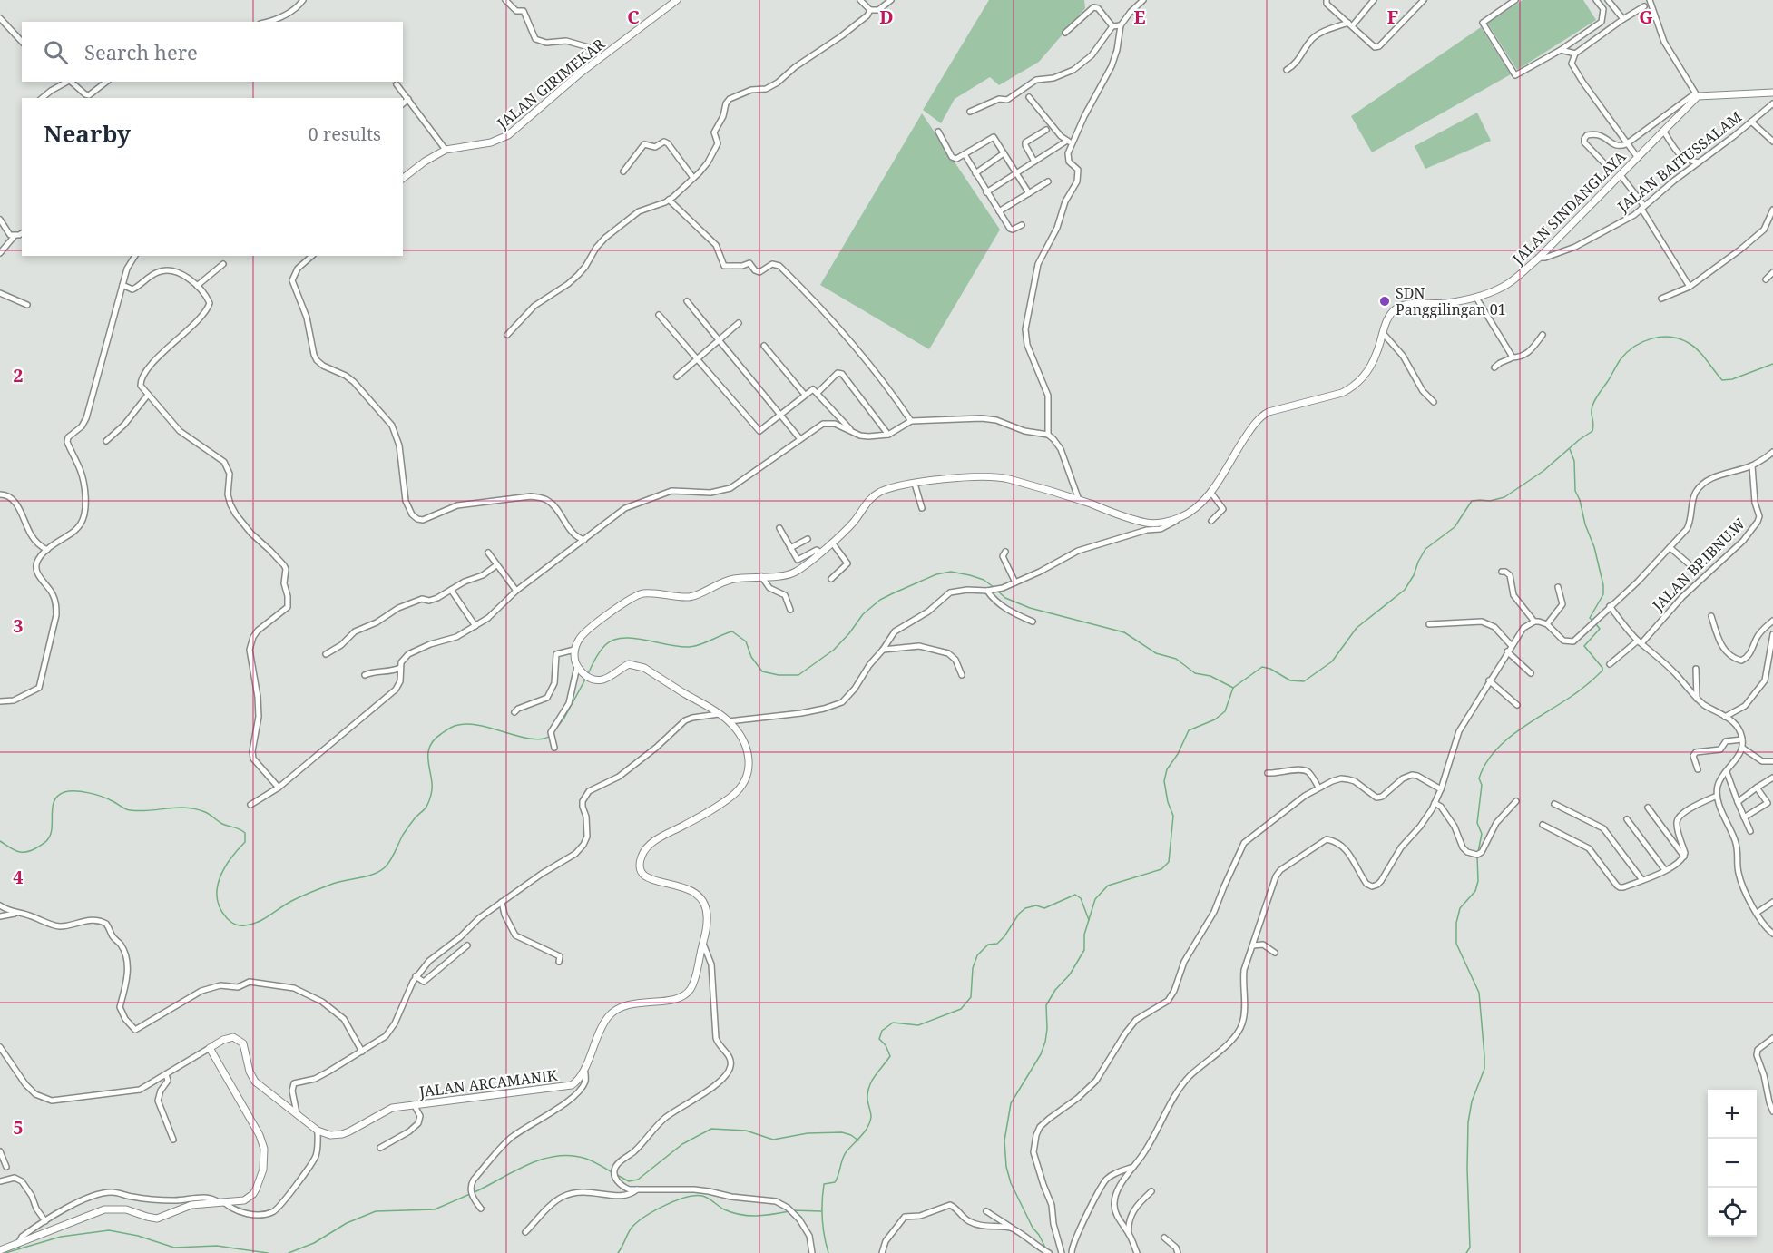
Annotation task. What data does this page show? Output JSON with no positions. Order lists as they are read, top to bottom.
{
  "streets": {
    "street": [
      "JALAN GIRIMEKAR",
      "JALAN BAITUSSALAM",
      "JALAN SINDANGLAYA",
      "JALAN BP.IBNU.W",
      "JALAN ARCAMANIK"
    ]
  },
  "crossings": [
    ["JALAN BAITUSSALAM", "JALAN SINDANGLAYA"]
  ],
  "places": ["SDN Panggilingan 01"],
  "page": {
    "search": "Search here",
    "heading": ["Nearby", "0 results"],
    "map_buttons": ["+", "−"]
  },
  "grid": {
    "columns": [
      "C",
      "D",
      "E",
      "F",
      "G"
    ],
    "rows": [
      "2",
      "3",
      "4",
      "5"
    ]
  }
}
